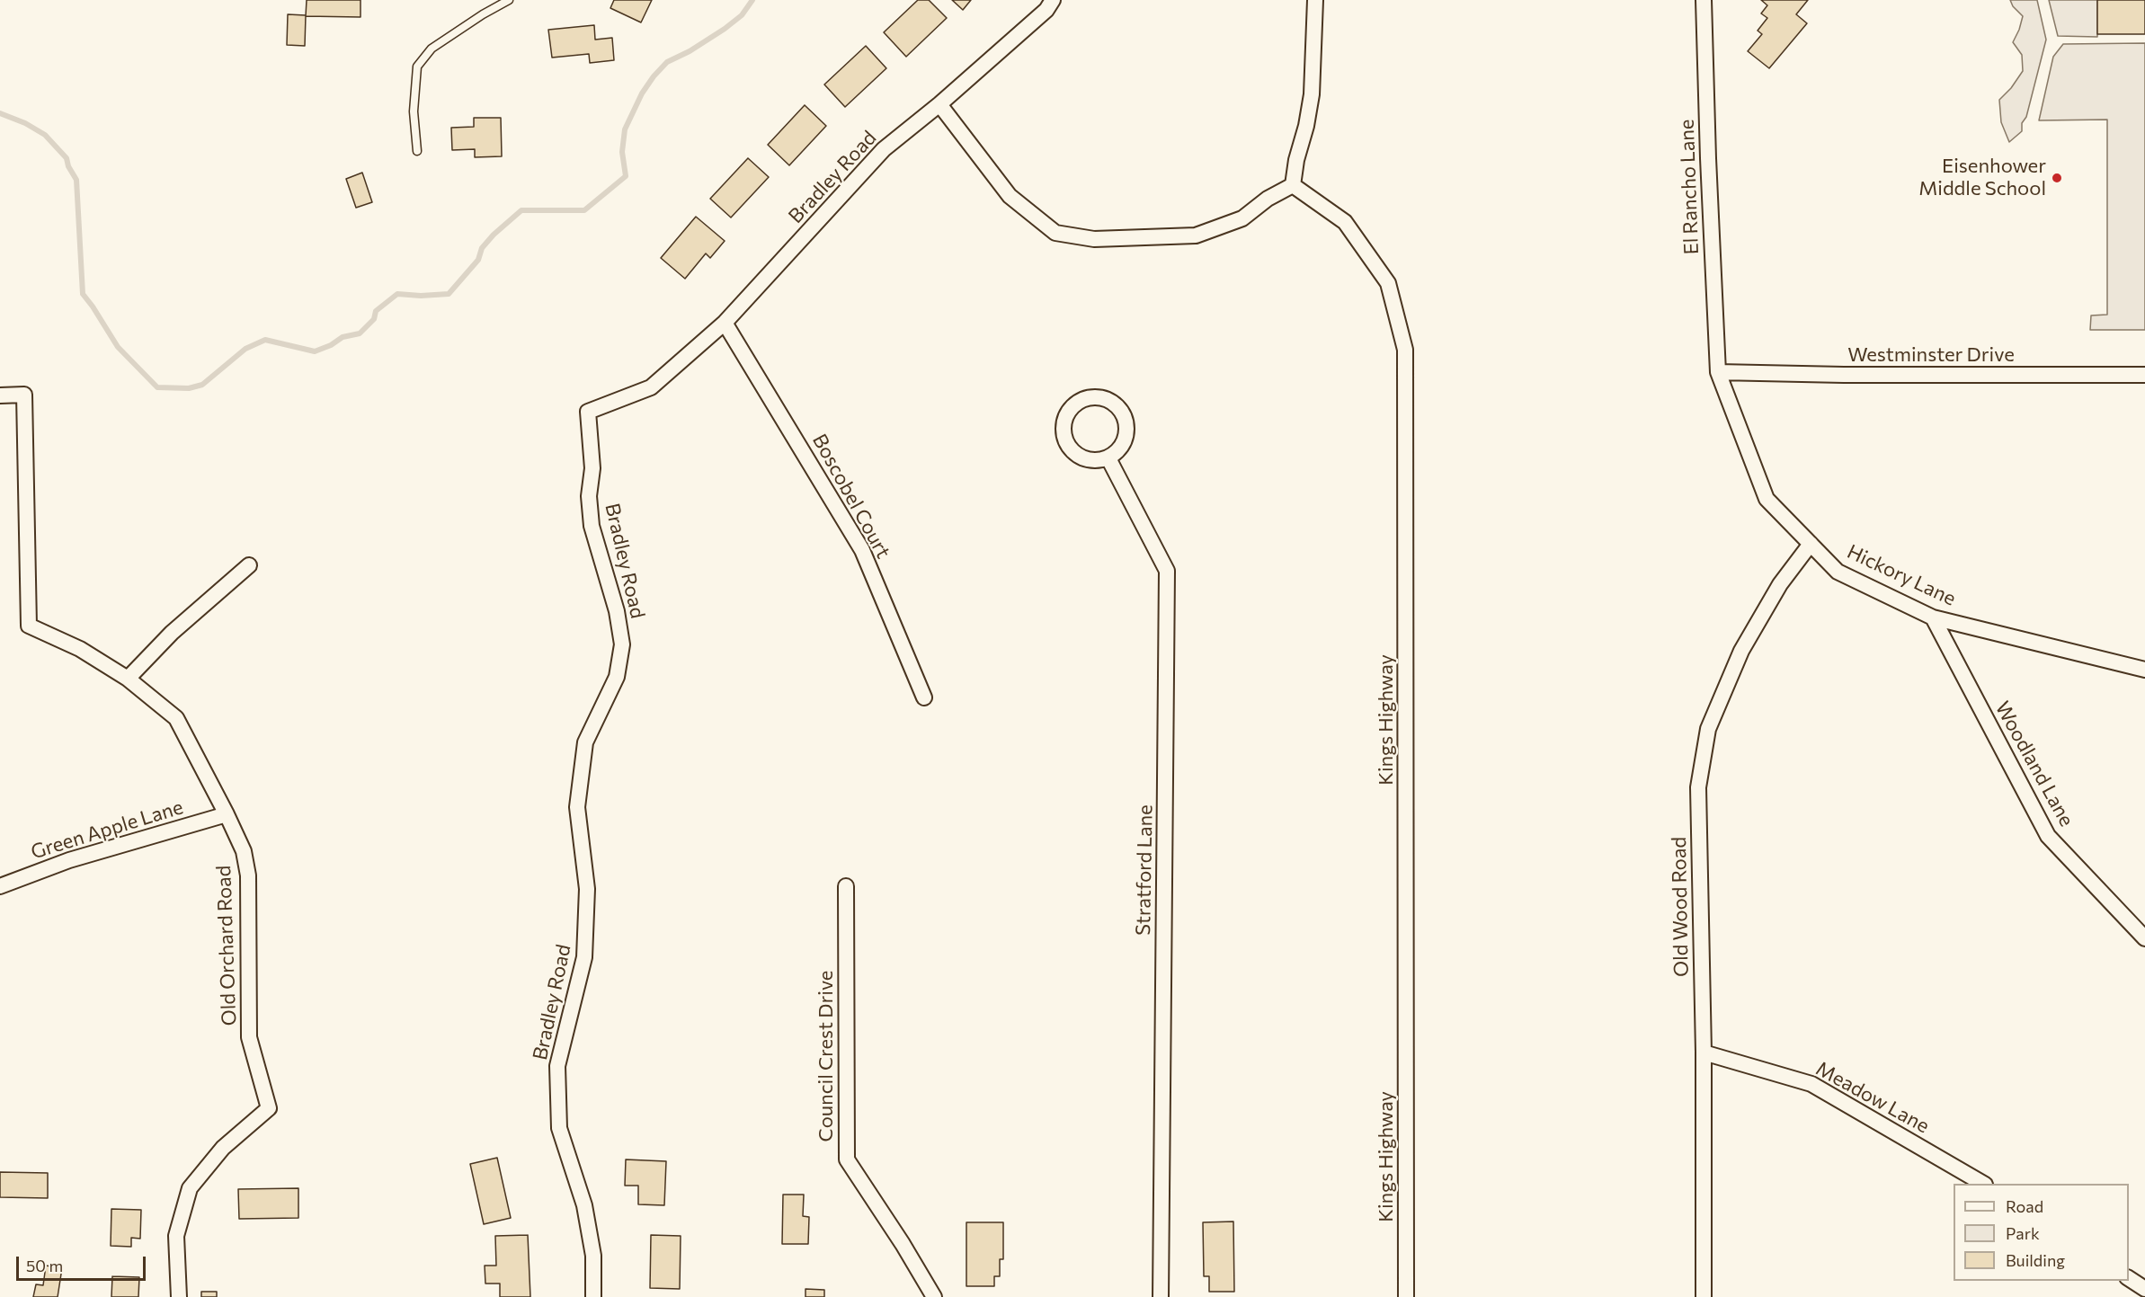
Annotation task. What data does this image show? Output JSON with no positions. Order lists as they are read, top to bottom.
{
  "streets": {
    "street": [
      "Bradley Road",
      "El Rancho Lane",
      "Westminster Drive",
      "Boscobel Court",
      "Hickory Lane",
      "Kings Highway",
      "Woodland Lane",
      "Green Apple Lane",
      "Stratford Lane",
      "Old Wood Road",
      "Old Orchard Road",
      "Council Crest Drive",
      "Meadow Lane"
    ]
  },
  "crossings": [
    ["Bradley Road", "Boscobel Court"],
    ["El Rancho Lane", "Westminster Drive"],
    ["El Rancho Lane", "Hickory Lane"],
    ["Westminster Drive", "Hickory Lane"],
    ["Hickory Lane", "Woodland Lane"],
    ["Hickory Lane", "Old Wood Road"],
    ["Green Apple Lane", "Old Orchard Road"],
    ["Old Wood Road", "Meadow Lane"]
  ],
  "places": ["Eisenhower Middle School"],
  "legend": ["Road", "Park", "Building"],
  "scale_bar": "50 m"
}
